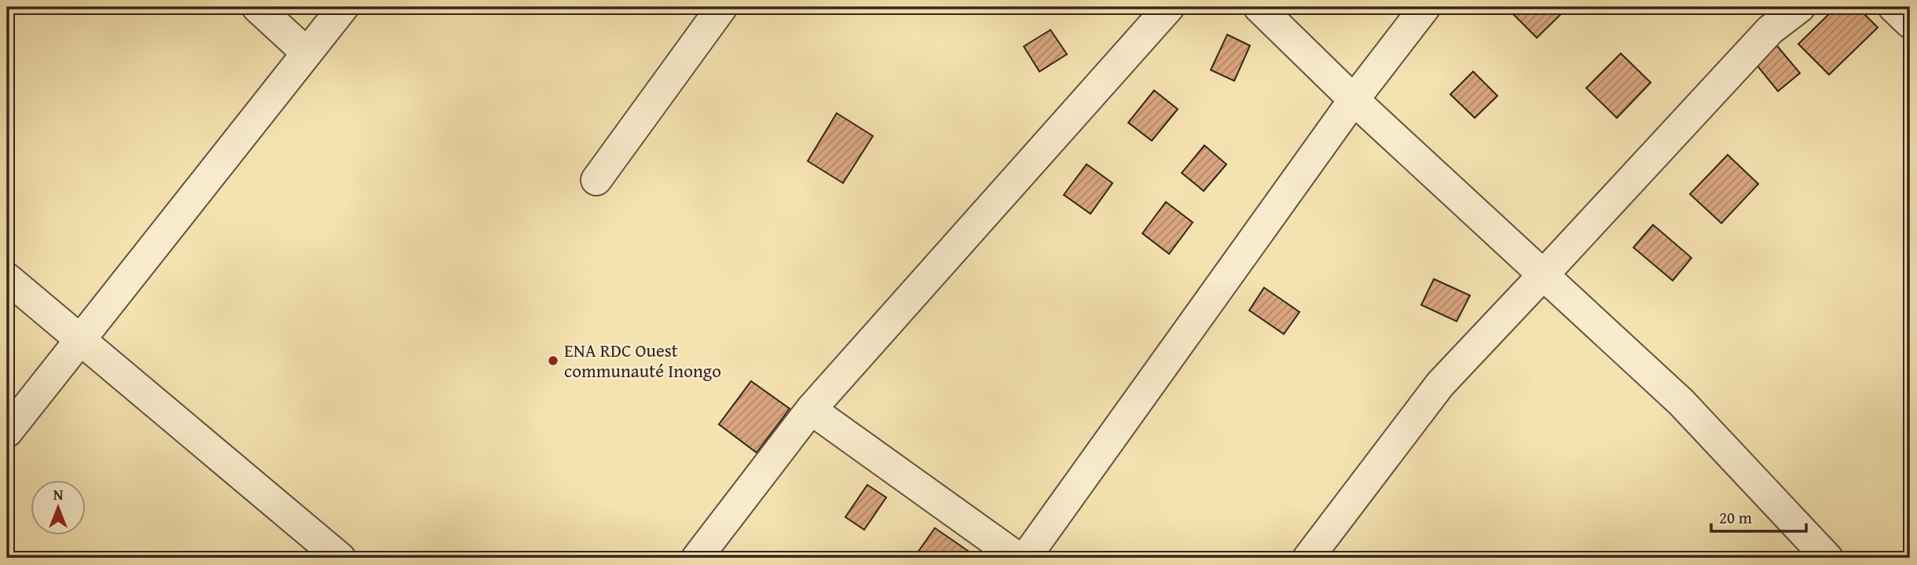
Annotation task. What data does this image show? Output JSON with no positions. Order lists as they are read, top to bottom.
{
  "places": ["ENA RDC Ouest communauté Inongo"],
  "scale_bar": "20 m",
  "north": "top"
}
